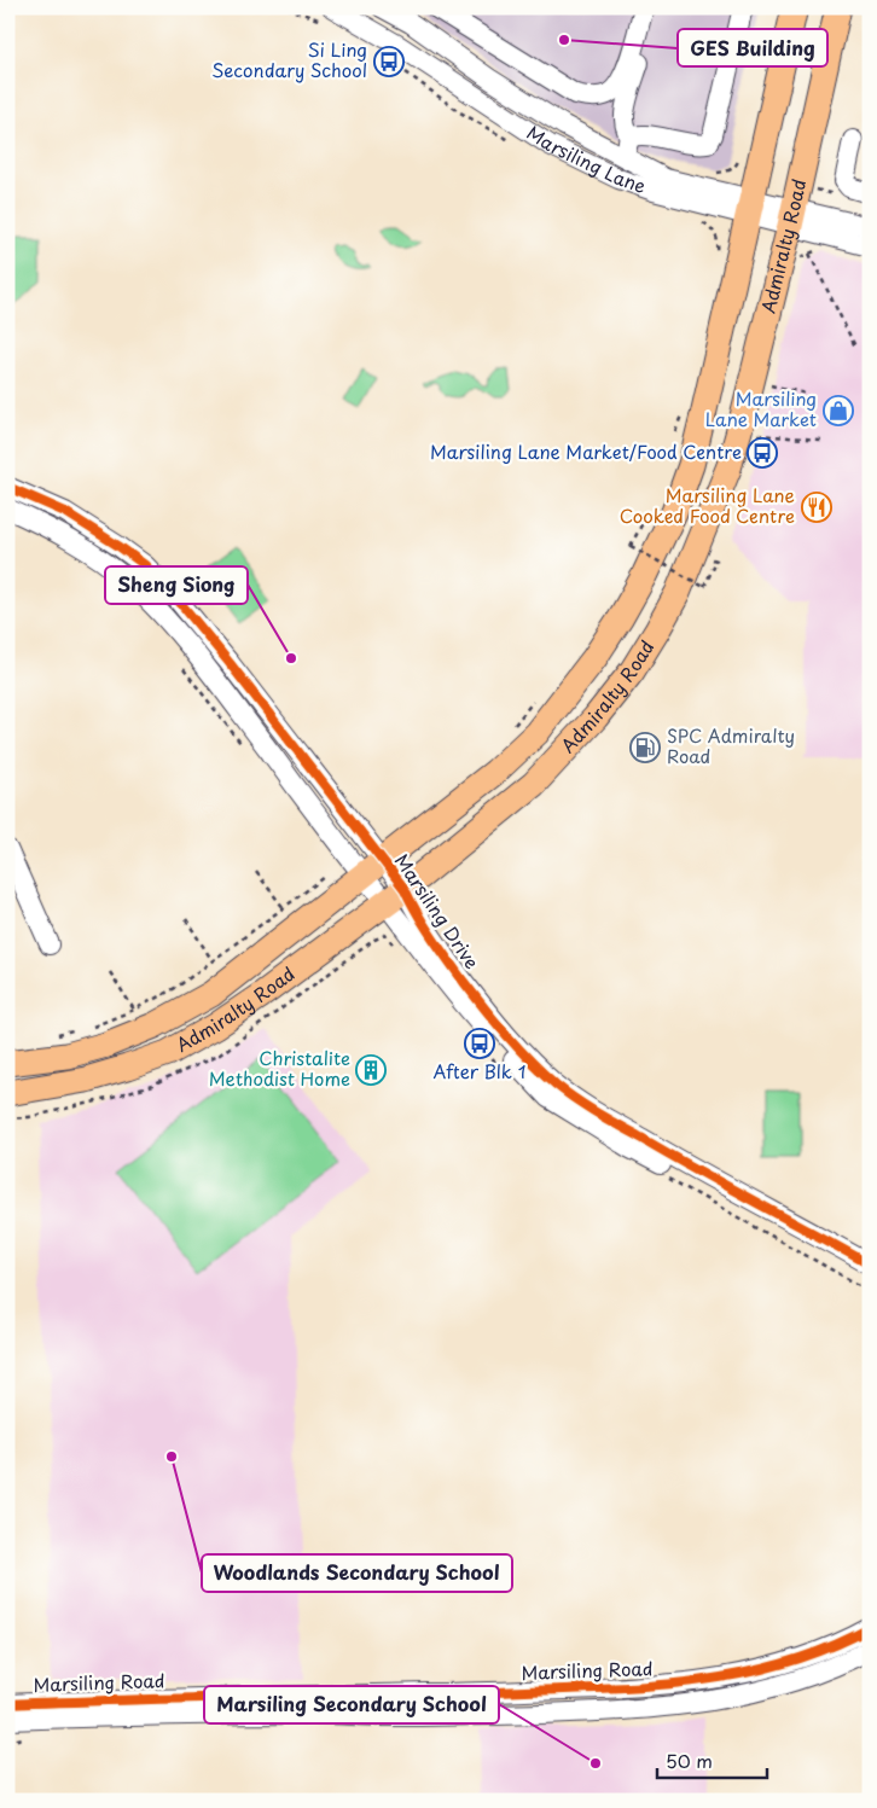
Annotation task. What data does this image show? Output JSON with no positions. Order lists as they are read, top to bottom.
{
  "streets": {
    "main road": ["Admiralty Road"],
    "street": ["Marsiling Lane", "Marsiling Drive", "Marsiling Road"]
  },
  "crossings": [
    ["Marsiling Lane", "Admiralty Road"],
    ["Admiralty Road", "Marsiling Drive"]
  ],
  "places": {
    "other": [
      "GES Building",
      "Sheng Siong",
      "Woodlands Secondary School",
      "Marsiling Secondary School"
    ],
    "bus stop": ["Si Ling Secondary School", "Marsiling Lane Market/Food Centre", "After Blk 1"],
    "shop": ["Marsiling Lane Market"],
    "restaurant": ["Marsiling Lane Cooked Food Centre"],
    "fuel station": ["SPC Admiralty Road"],
    "building": ["Christalite Methodist Home"]
  },
  "scale_bar": "50 m"
}
